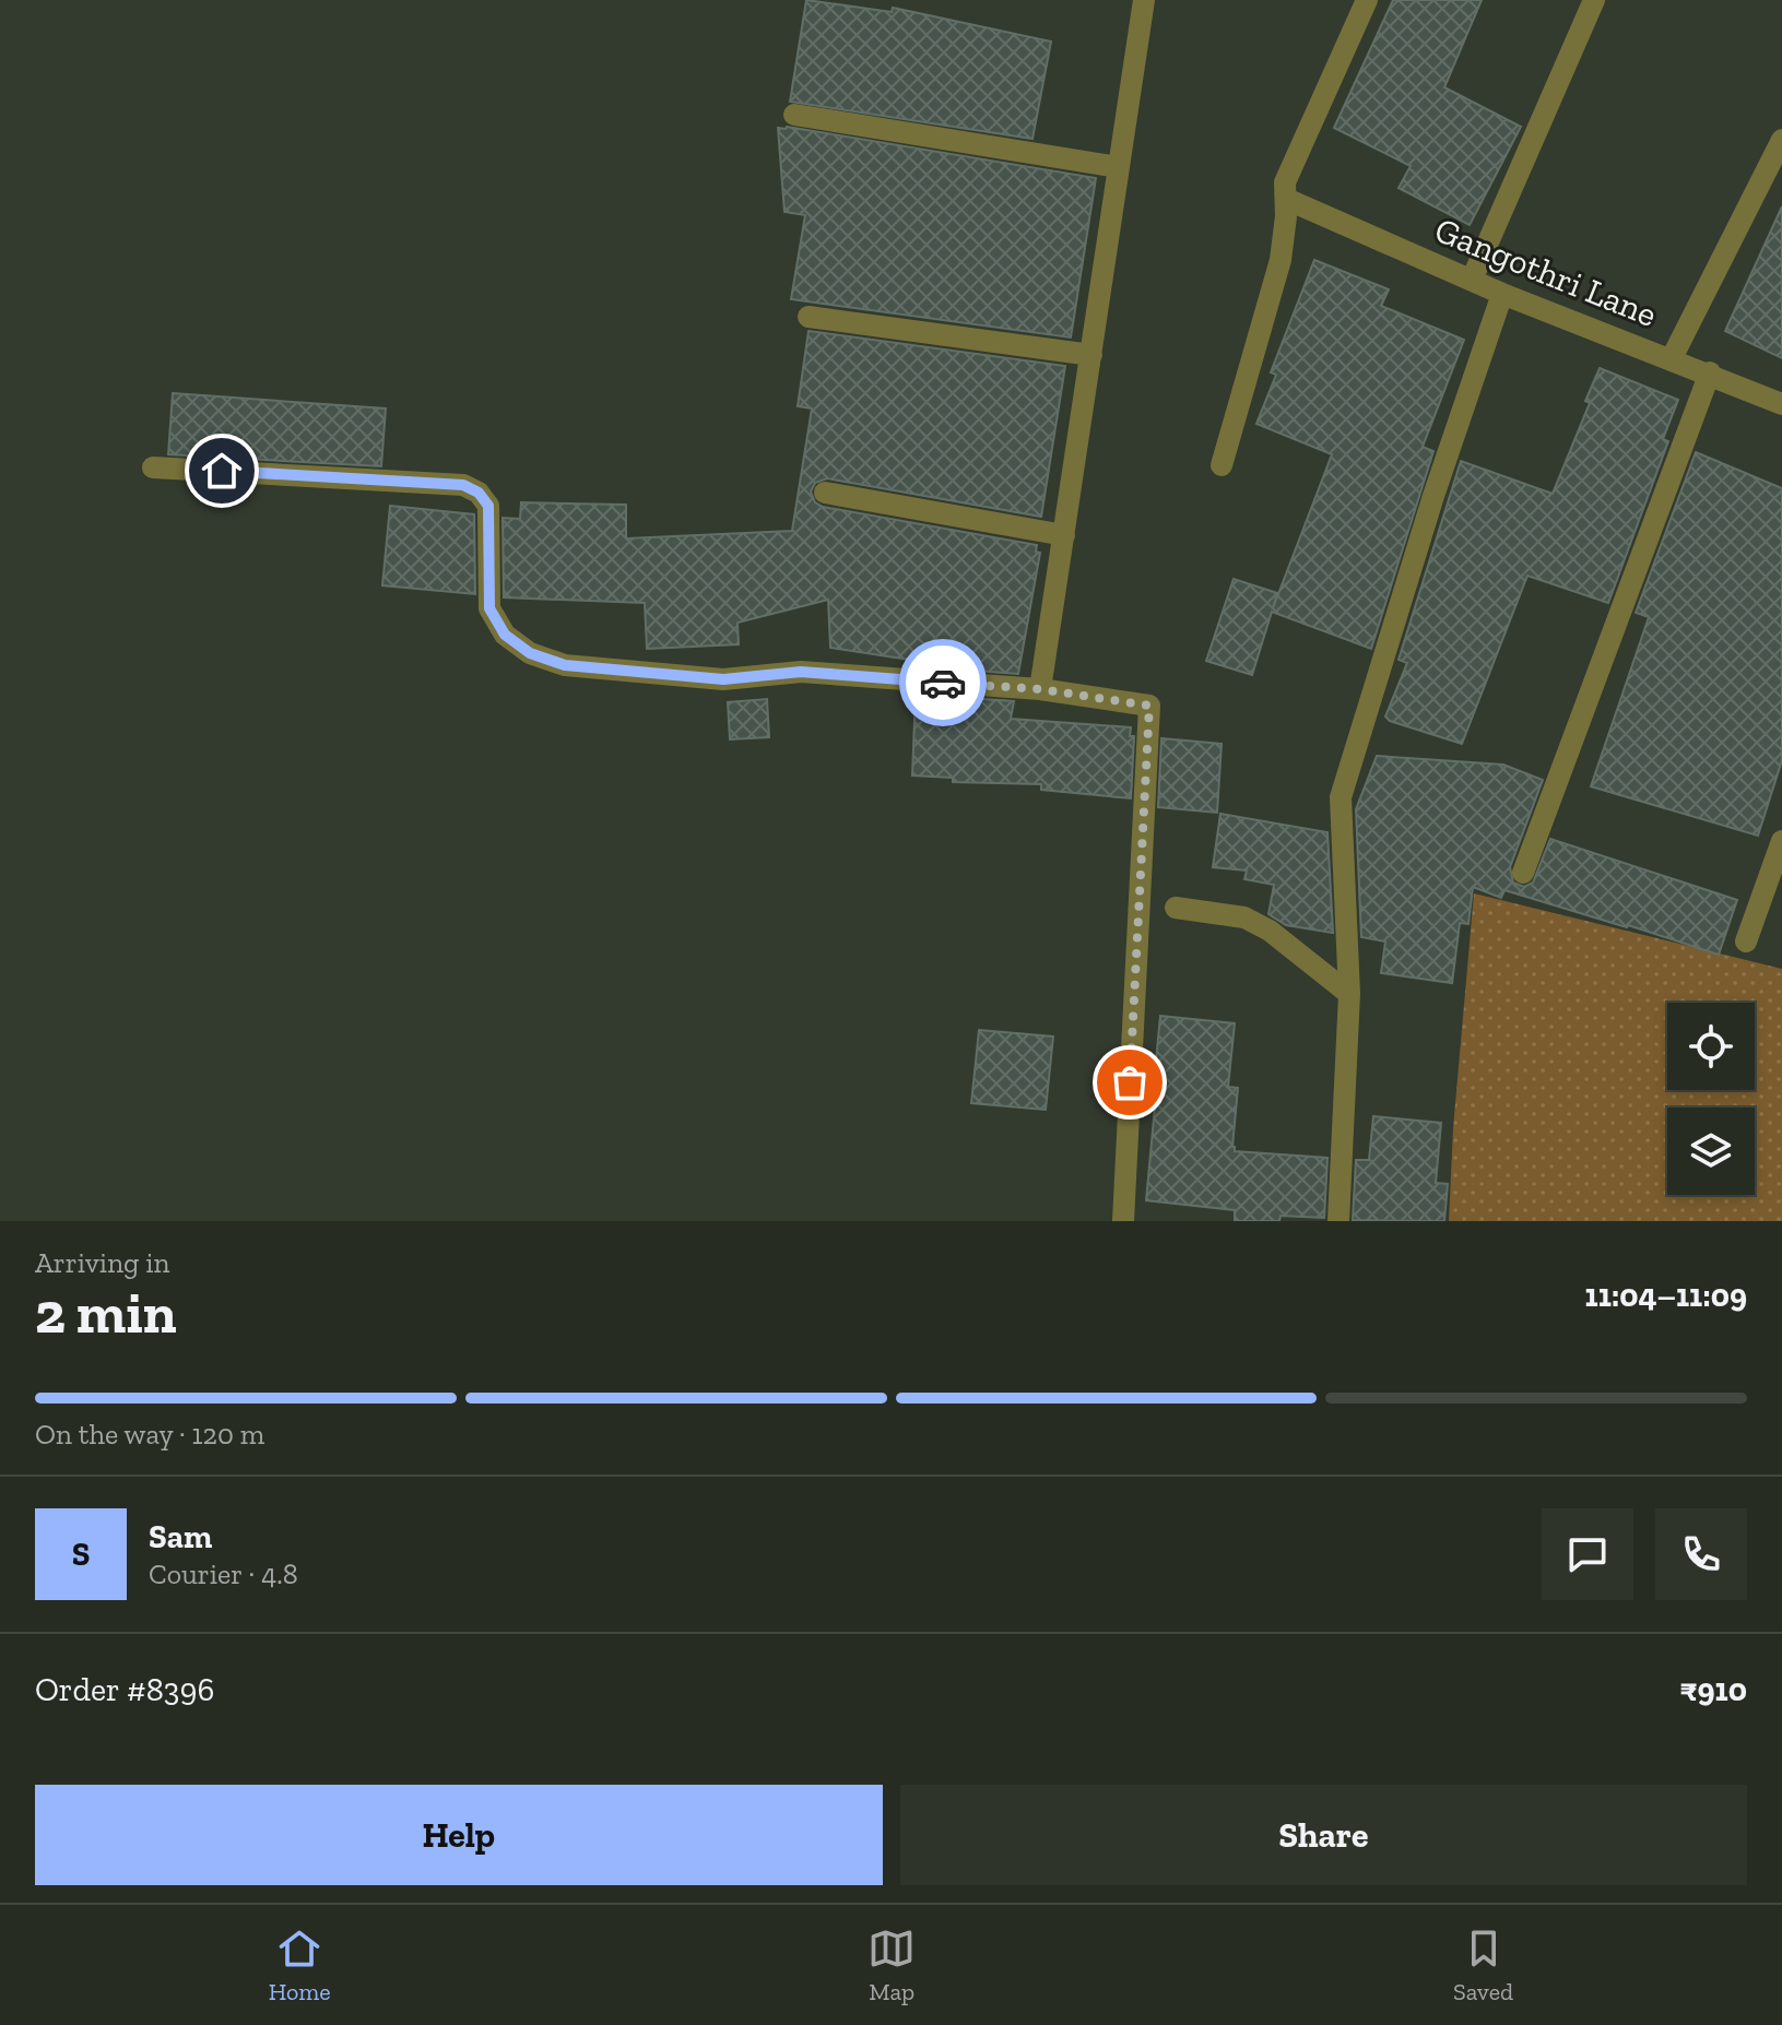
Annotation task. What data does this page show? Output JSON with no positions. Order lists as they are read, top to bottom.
{
  "streets": {
    "street": ["Gangothri Lane"]
  },
  "page": {
    "heading": ["2 min", "Arriving in", "11:04–11:09"],
    "panel": [
      "Sam",
      "Courier · 4.8",
      "Order #8396",
      "₹910"
    ],
    "bar": "On the way · 120 m",
    "round": "S",
    "buttons": ["Help", "Share"],
    "tabs": ["Home", "Map", "Saved"]
  }
}
